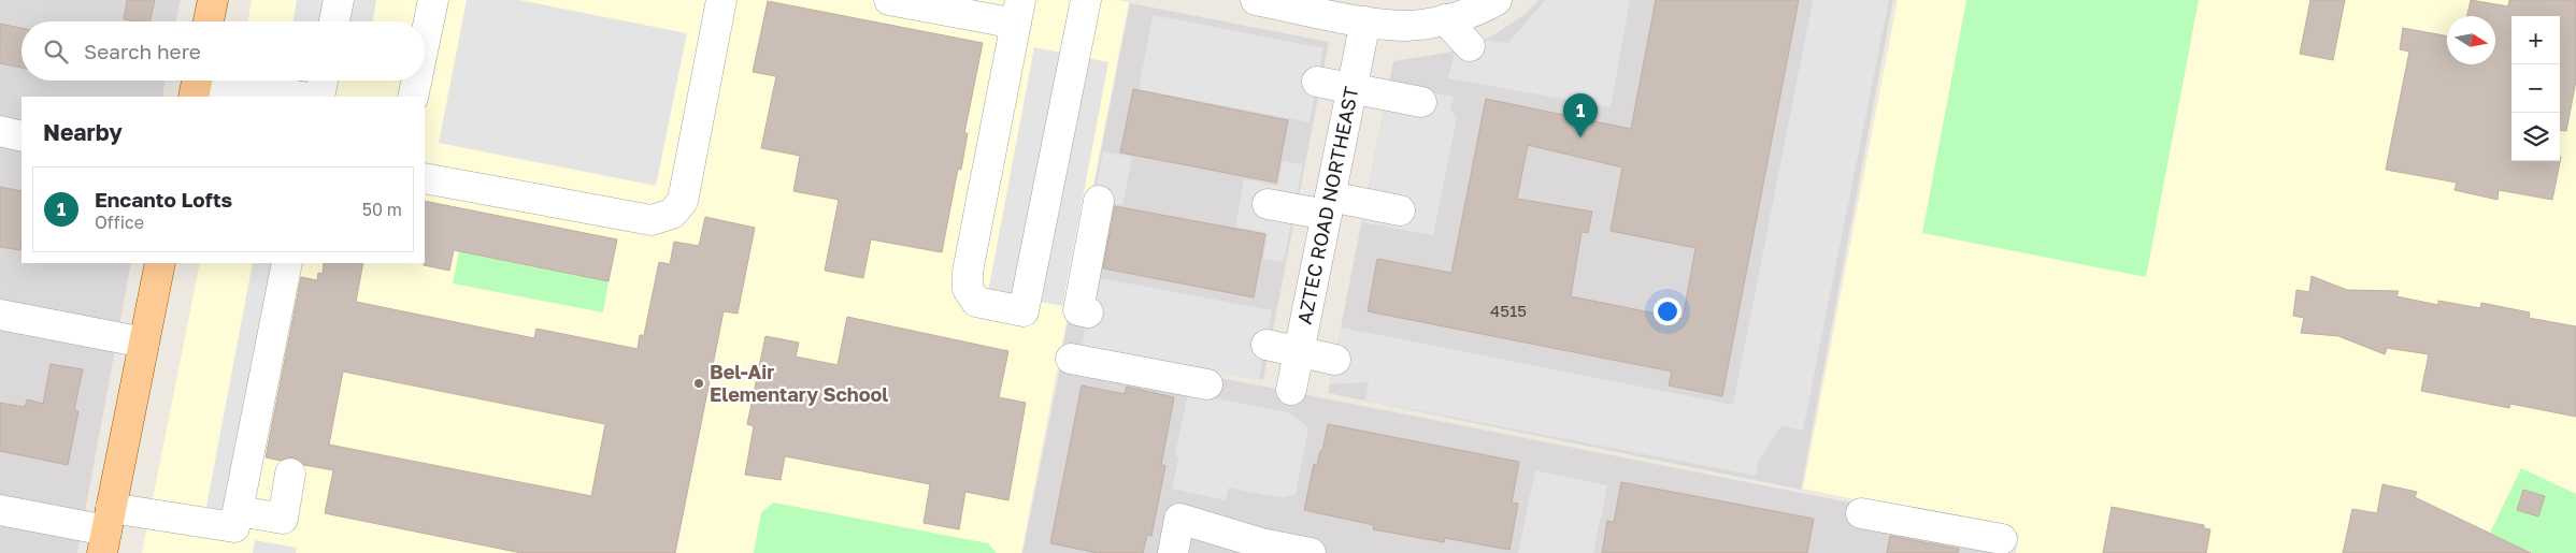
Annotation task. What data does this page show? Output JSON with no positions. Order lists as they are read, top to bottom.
{
  "streets": {
    "street": ["AZTEC ROAD NORTHEAST"]
  },
  "places": ["Bel-Air Elementary School"],
  "house_numbers": ["4515"],
  "north": "right",
  "page": {
    "map_buttons": ["+", "−"],
    "search": "Search here",
    "pins": "1",
    "heading": "Nearby",
    "list": [
      {
        "mark": "1",
        "name": "Encanto Lofts",
        "note": "Office",
        "value": "50 m"
      }
    ]
  }
}
